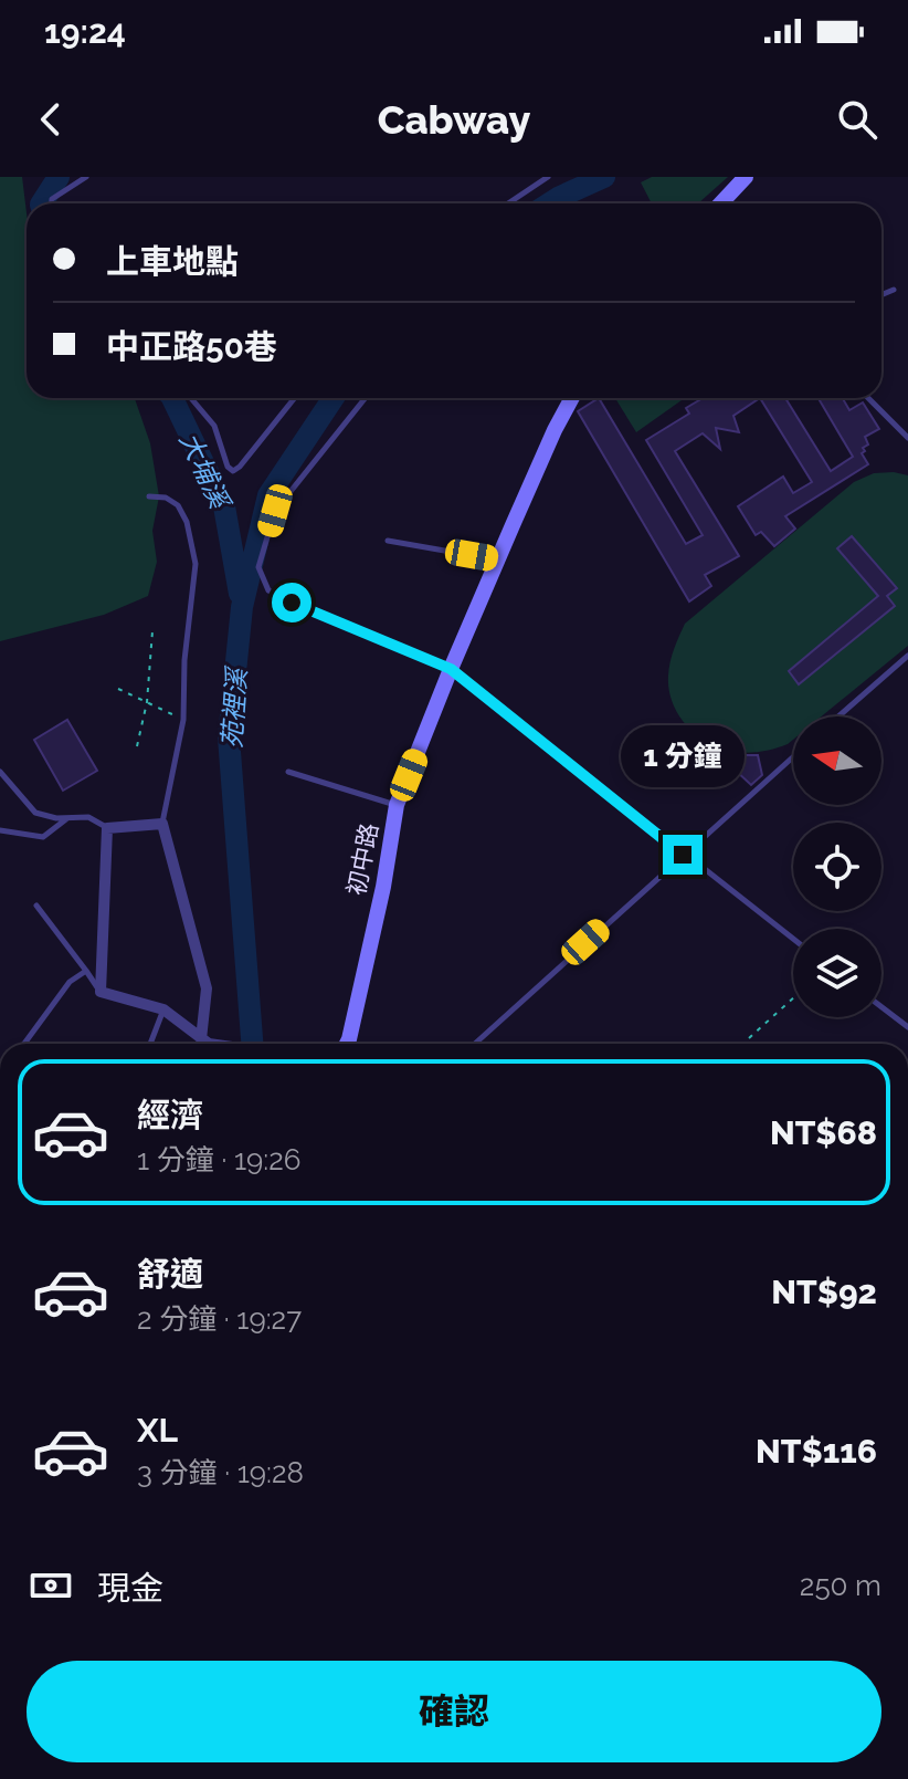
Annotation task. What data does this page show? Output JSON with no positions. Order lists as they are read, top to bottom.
{
  "streets": {
    "street": ["初中路"]
  },
  "water": ["大埔溪", "苑裡溪"],
  "north": "left",
  "page": {
    "status": "19:24",
    "header": "Cabway",
    "banner": ["上車地點", "中正路50巷"],
    "bubble": "1 分鐘",
    "list": [
      {
        "name": "經濟",
        "note": "1 分鐘 · 19:26",
        "value": "NT$68"
      },
      {
        "name": "舒適",
        "note": "2 分鐘 · 19:27",
        "value": "NT$92"
      },
      {
        "name": "XL",
        "note": "3 分鐘 · 19:28",
        "value": "NT$116"
      }
    ],
    "pay": ["現金", "250 m"],
    "buttons": "確認"
  }
}
